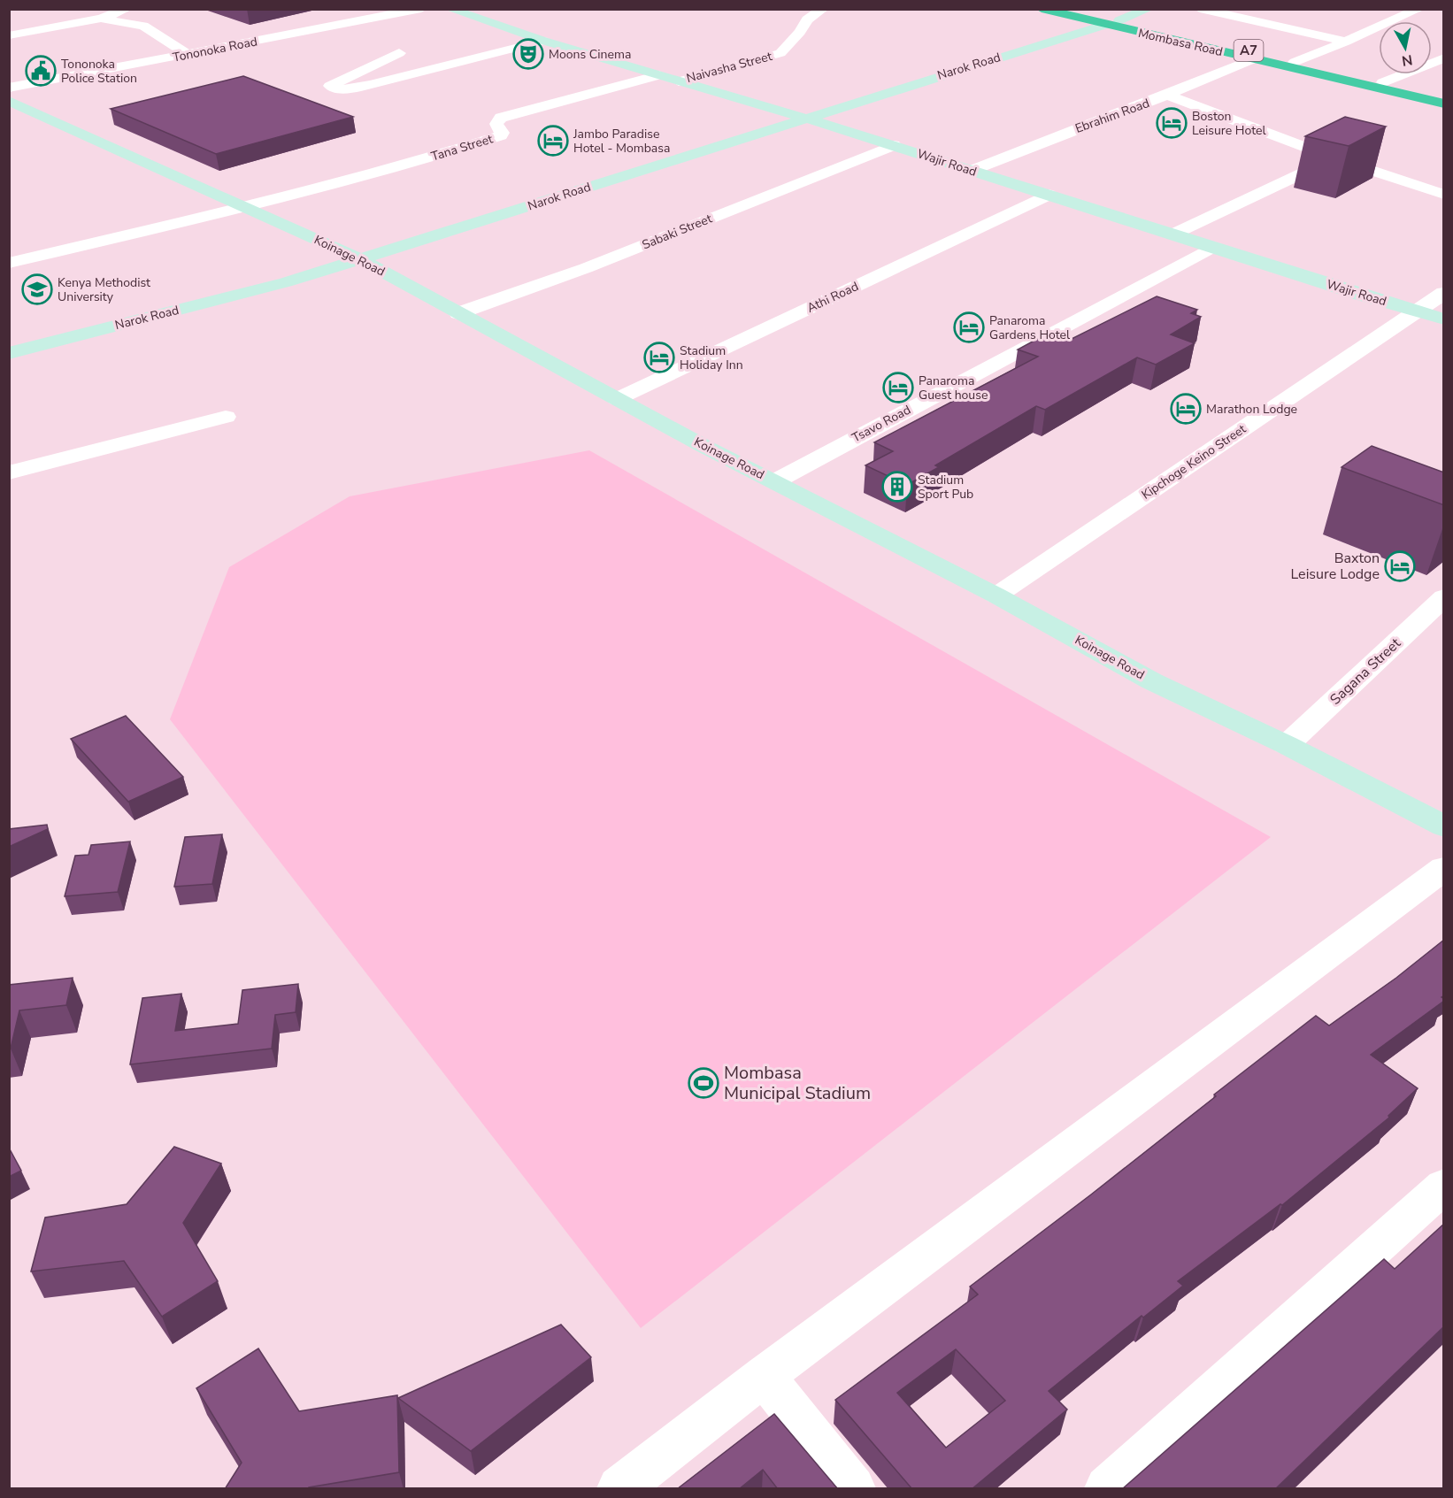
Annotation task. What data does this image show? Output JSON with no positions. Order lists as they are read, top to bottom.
{
  "streets": {
    "highway": ["Mombasa Road", "A7"],
    "street": [
      "Tononoka Road",
      "Narok Road",
      "Naivasha Street",
      "Ebrahim Road",
      "Tana Street",
      "Wajir Road",
      "Sabaki Street",
      "Koinage Road",
      "Athi Road",
      "Tsavo Road",
      "Kipchoge Keino Street",
      "Sagana Street"
    ]
  },
  "crossings": [
    ["Mombasa Road", "Narok Road"],
    ["Mombasa Road", "Ebrahim Road"],
    ["Narok Road", "Wajir Road"],
    ["Narok Road", "Koinage Road"],
    ["Naivasha Street", "Wajir Road"],
    ["Ebrahim Road", "Wajir Road"],
    ["Tana Street", "Wajir Road"],
    ["Tana Street", "Koinage Road"],
    ["Wajir Road", "Sabaki Street"],
    ["Wajir Road", "Athi Road"],
    ["Wajir Road", "Tsavo Road"],
    ["Wajir Road", "Kipchoge Keino Street"],
    ["Sabaki Street", "Koinage Road"],
    ["Koinage Road", "Athi Road"],
    ["Koinage Road", "Tsavo Road"],
    ["Koinage Road", "Kipchoge Keino Street"],
    ["Koinage Road", "Sagana Street"]
  ],
  "places": {
    "theatre": ["Moons Cinema"],
    "public building": ["Tononoka Police Station"],
    "hotel": [
      "Boston Leisure Hotel",
      "Jambo Paradise Hotel - Mombasa",
      "Panaroma Gardens Hotel",
      "Stadium Holiday Inn",
      "Panaroma Guest house",
      "Marathon Lodge",
      "Baxton Leisure Lodge"
    ],
    "school or university": ["Kenya Methodist University"],
    "building": ["Stadium Sport Pub"],
    "sports": ["Mombasa Municipal Stadium"]
  },
  "north": "bottom"
}
